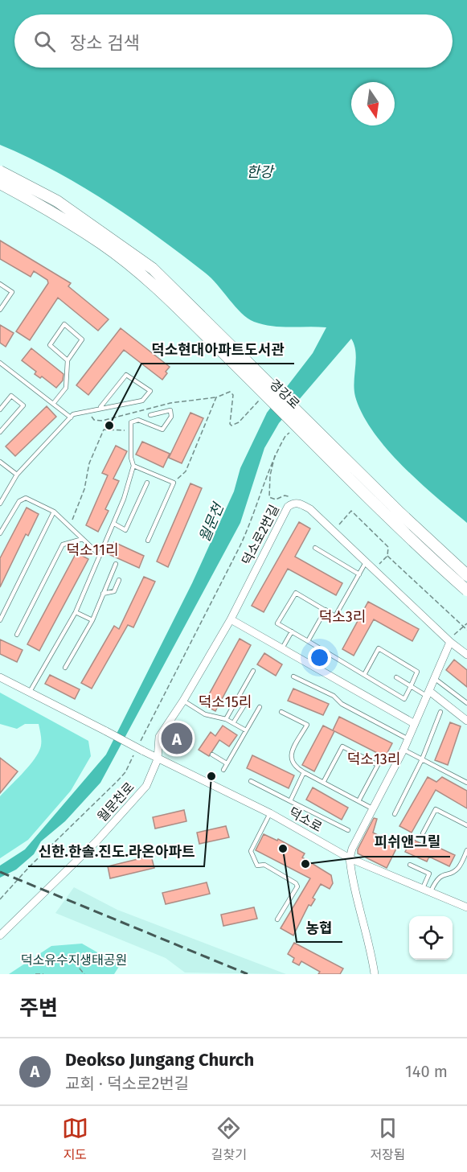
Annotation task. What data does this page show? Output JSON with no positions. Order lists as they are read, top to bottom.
{
  "streets": {
    "main road": ["경강로"],
    "street": ["덕소로2번길", "월문천로", "덕소로"]
  },
  "crossings": [
    ["덕소로2번길", "월문천로"],
    ["덕소로2번길", "덕소로"],
    ["월문천로", "덕소로"]
  ],
  "districts": [
    "덕소11리",
    "덕소3리",
    "덕소15리",
    "덕소13리"
  ],
  "water": ["한강", "월문천"],
  "parks": ["덕소유수지생태공원"],
  "places": [
    "덕소현대아파트도서관",
    "신한.한솔.진도.라온아파트",
    "농협",
    "피쉬앤그릴"
  ],
  "north": "bottom",
  "page": {
    "search": "장소 검색",
    "pins": "A",
    "heading": "주변",
    "list": [
      {
        "mark": "A",
        "name": "Deokso Jungang Church",
        "note": "교회 · 덕소로2번길",
        "value": "140 m"
      }
    ],
    "nav": ["지도", "길찾기", "저장됨"]
  }
}
